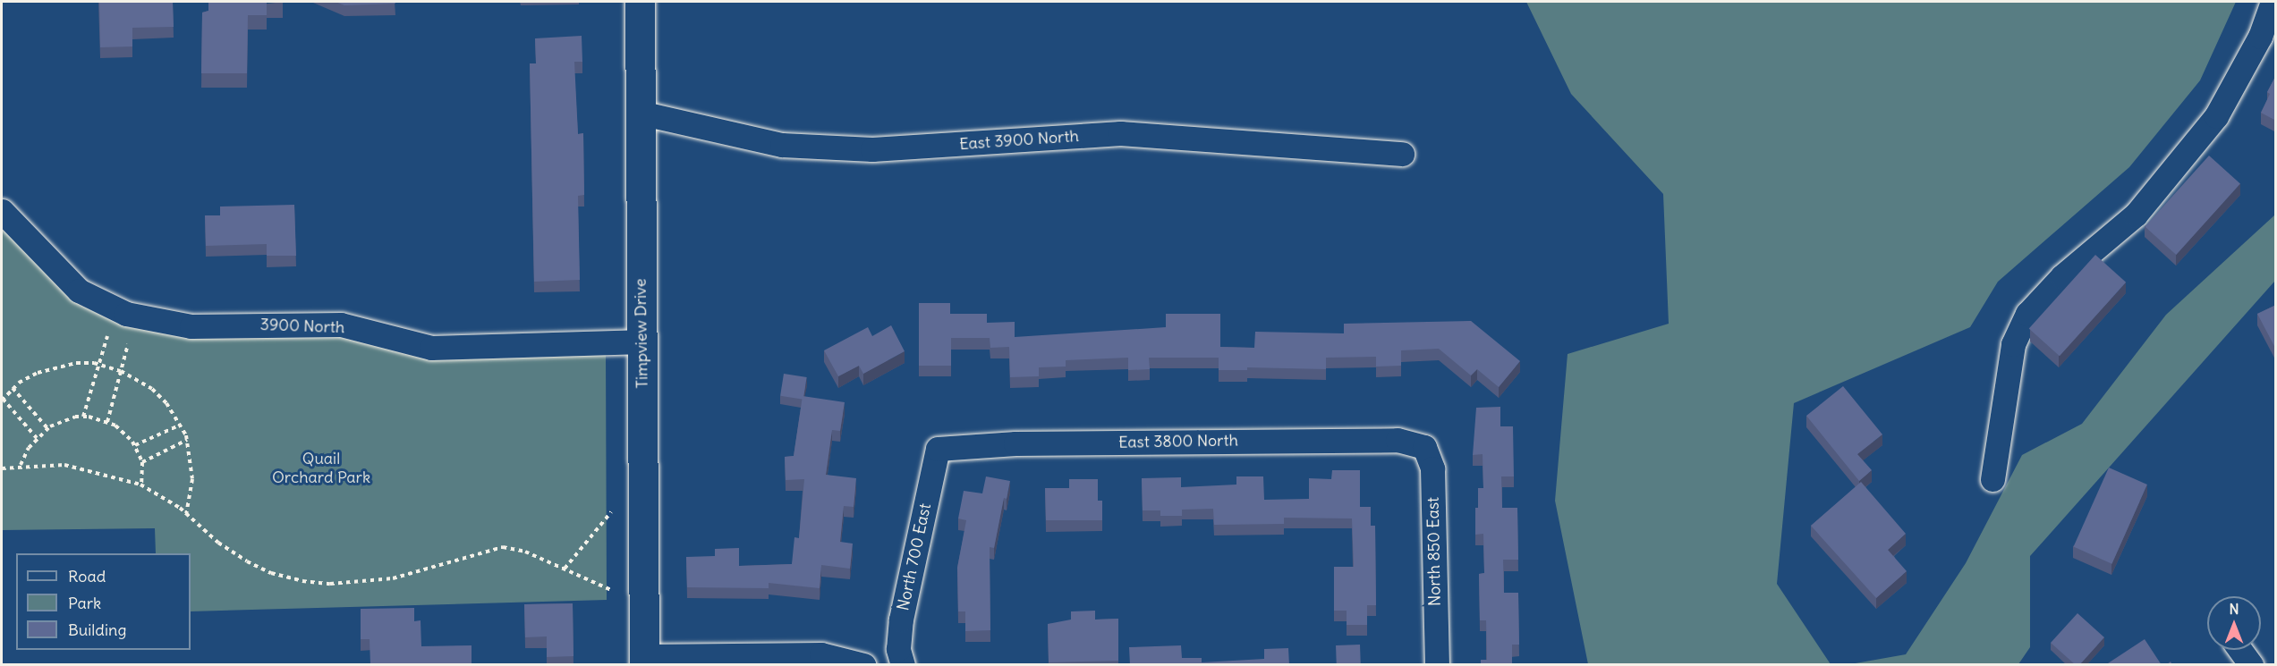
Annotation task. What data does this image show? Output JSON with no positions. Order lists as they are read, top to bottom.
{
  "streets": {
    "street": [
      "East 3900 North",
      "3900 North",
      "Timpview Drive",
      "East 3800 North",
      "North 850 East",
      "North 700 East"
    ]
  },
  "crossings": [
    ["East 3900 North", "Timpview Drive"],
    ["3900 North", "Timpview Drive"],
    ["East 3800 North", "North 850 East"],
    ["East 3800 North", "North 700 East"]
  ],
  "parks": ["Quail Orchard Park"],
  "legend": ["Road", "Park", "Building"],
  "north": "top"
}
